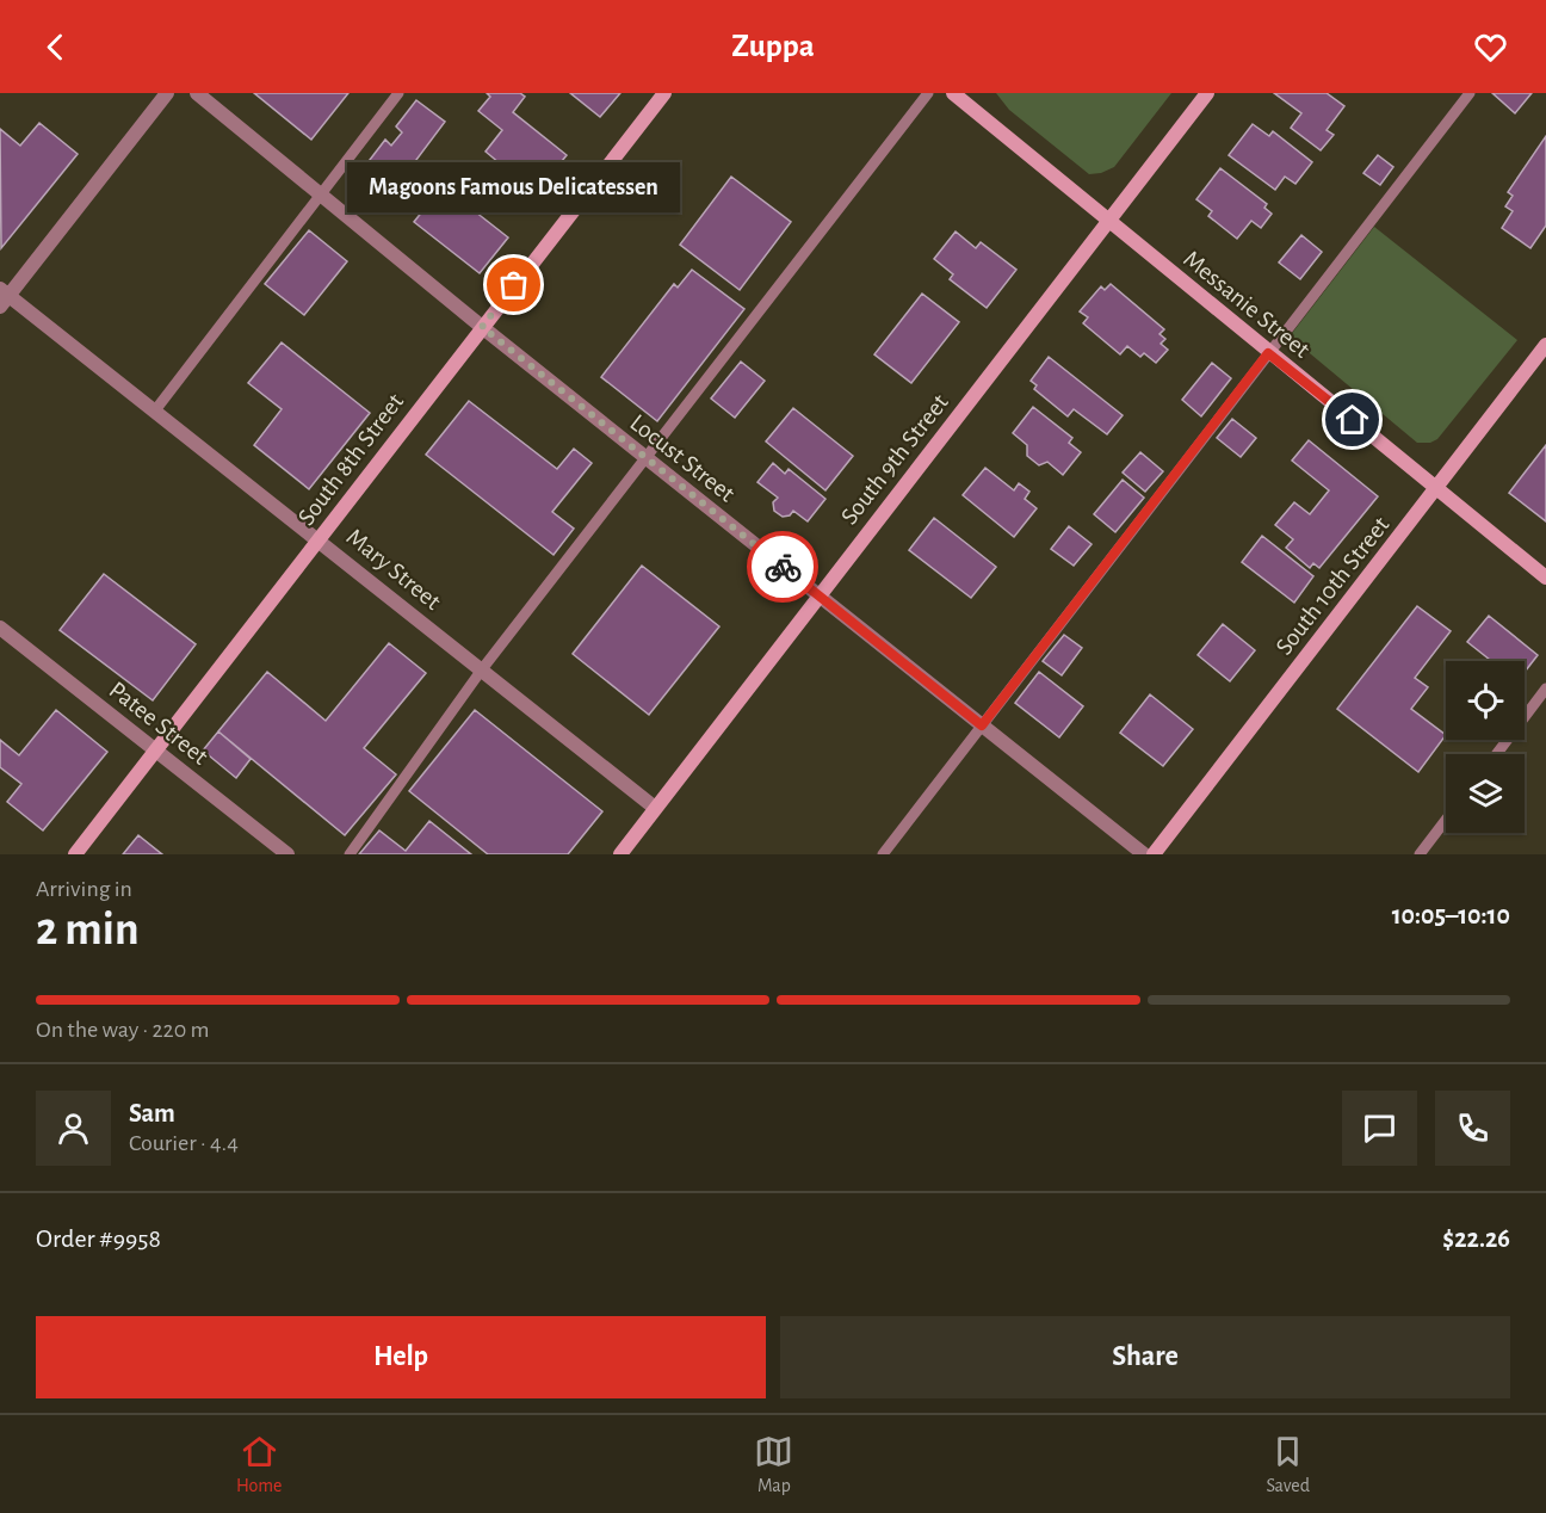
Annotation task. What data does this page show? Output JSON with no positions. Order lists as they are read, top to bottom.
{
  "streets": {
    "main road": [
      "Messanie Street",
      "South 8th Street",
      "South 9th Street",
      "South 10th Street"
    ],
    "street": ["Locust Street", "Mary Street", "Patee Street"]
  },
  "crossings": [
    ["Messanie Street", "South 9th Street"],
    ["Messanie Street", "South 10th Street"],
    ["Locust Street", "South 8th Street"],
    ["Locust Street", "South 9th Street"],
    ["South 8th Street", "Mary Street"],
    ["South 8th Street", "Patee Street"],
    ["South 9th Street", "Mary Street"]
  ],
  "places": ["Magoons Famous Delicatessen"],
  "page": {
    "header": "Zuppa",
    "bubble": "Magoons Famous Delicatessen",
    "heading": ["2 min", "Arriving in", "10:05–10:10"],
    "panel": [
      "Sam",
      "Courier · 4.4",
      "Order #9958",
      "$22.26"
    ],
    "bar": "On the way · 220 m",
    "buttons": ["Help", "Share"],
    "tabs": ["Home", "Map", "Saved"]
  }
}
